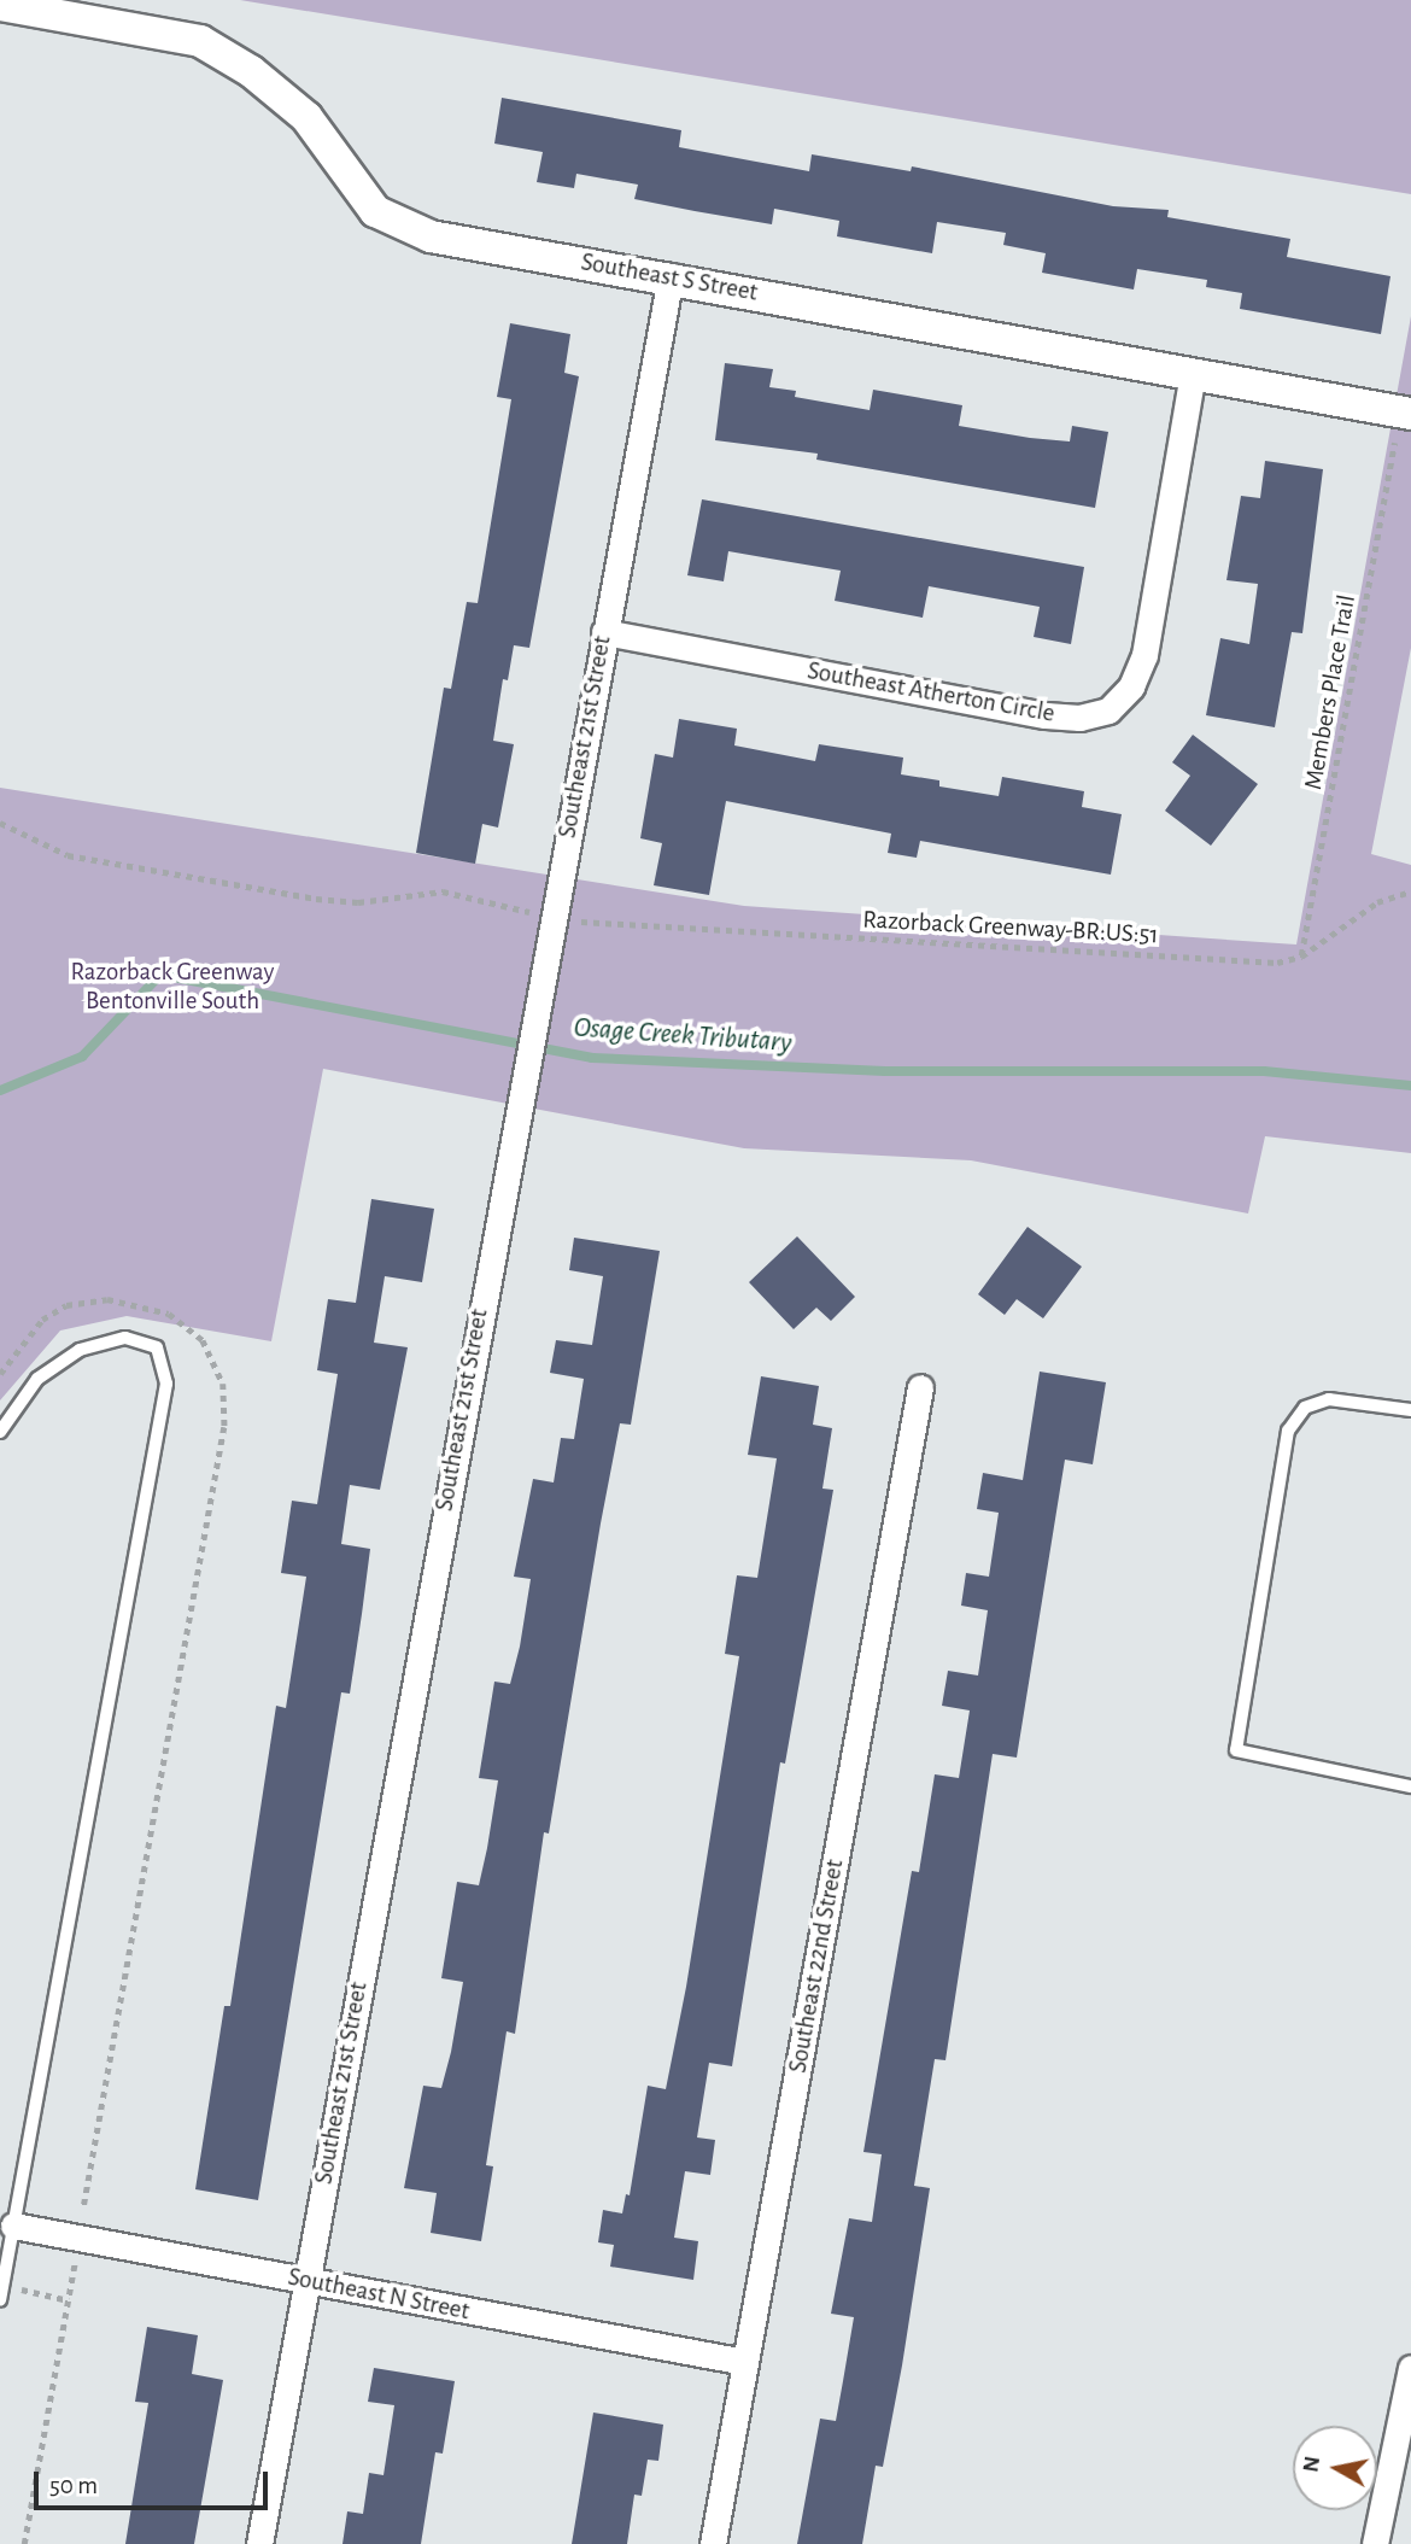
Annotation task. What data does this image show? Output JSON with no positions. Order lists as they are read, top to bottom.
{
  "streets": {
    "street": [
      "Southeast S Street",
      "Southeast Atherton Circle",
      "Southeast 21st Street",
      "Southeast 22nd Street",
      "Southeast N Street"
    ],
    "path": ["Members Place Trail", "Razorback Greenway-BR:US:51"]
  },
  "crossings": [
    ["Southeast S Street", "Southeast Atherton Circle"],
    ["Southeast S Street", "Members Place Trail"],
    ["Southeast S Street", "Southeast 21st Street"],
    ["Southeast Atherton Circle", "Southeast 21st Street"],
    ["Members Place Trail", "Razorback Greenway-BR:US:51"],
    ["Southeast 21st Street", "Southeast N Street"],
    ["Southeast 22nd Street", "Southeast N Street"]
  ],
  "water": ["Osage Creek Tributary"],
  "parks": ["Razorback Greenway Bentonville South"],
  "scale_bar": "50 m",
  "north": "left"
}
